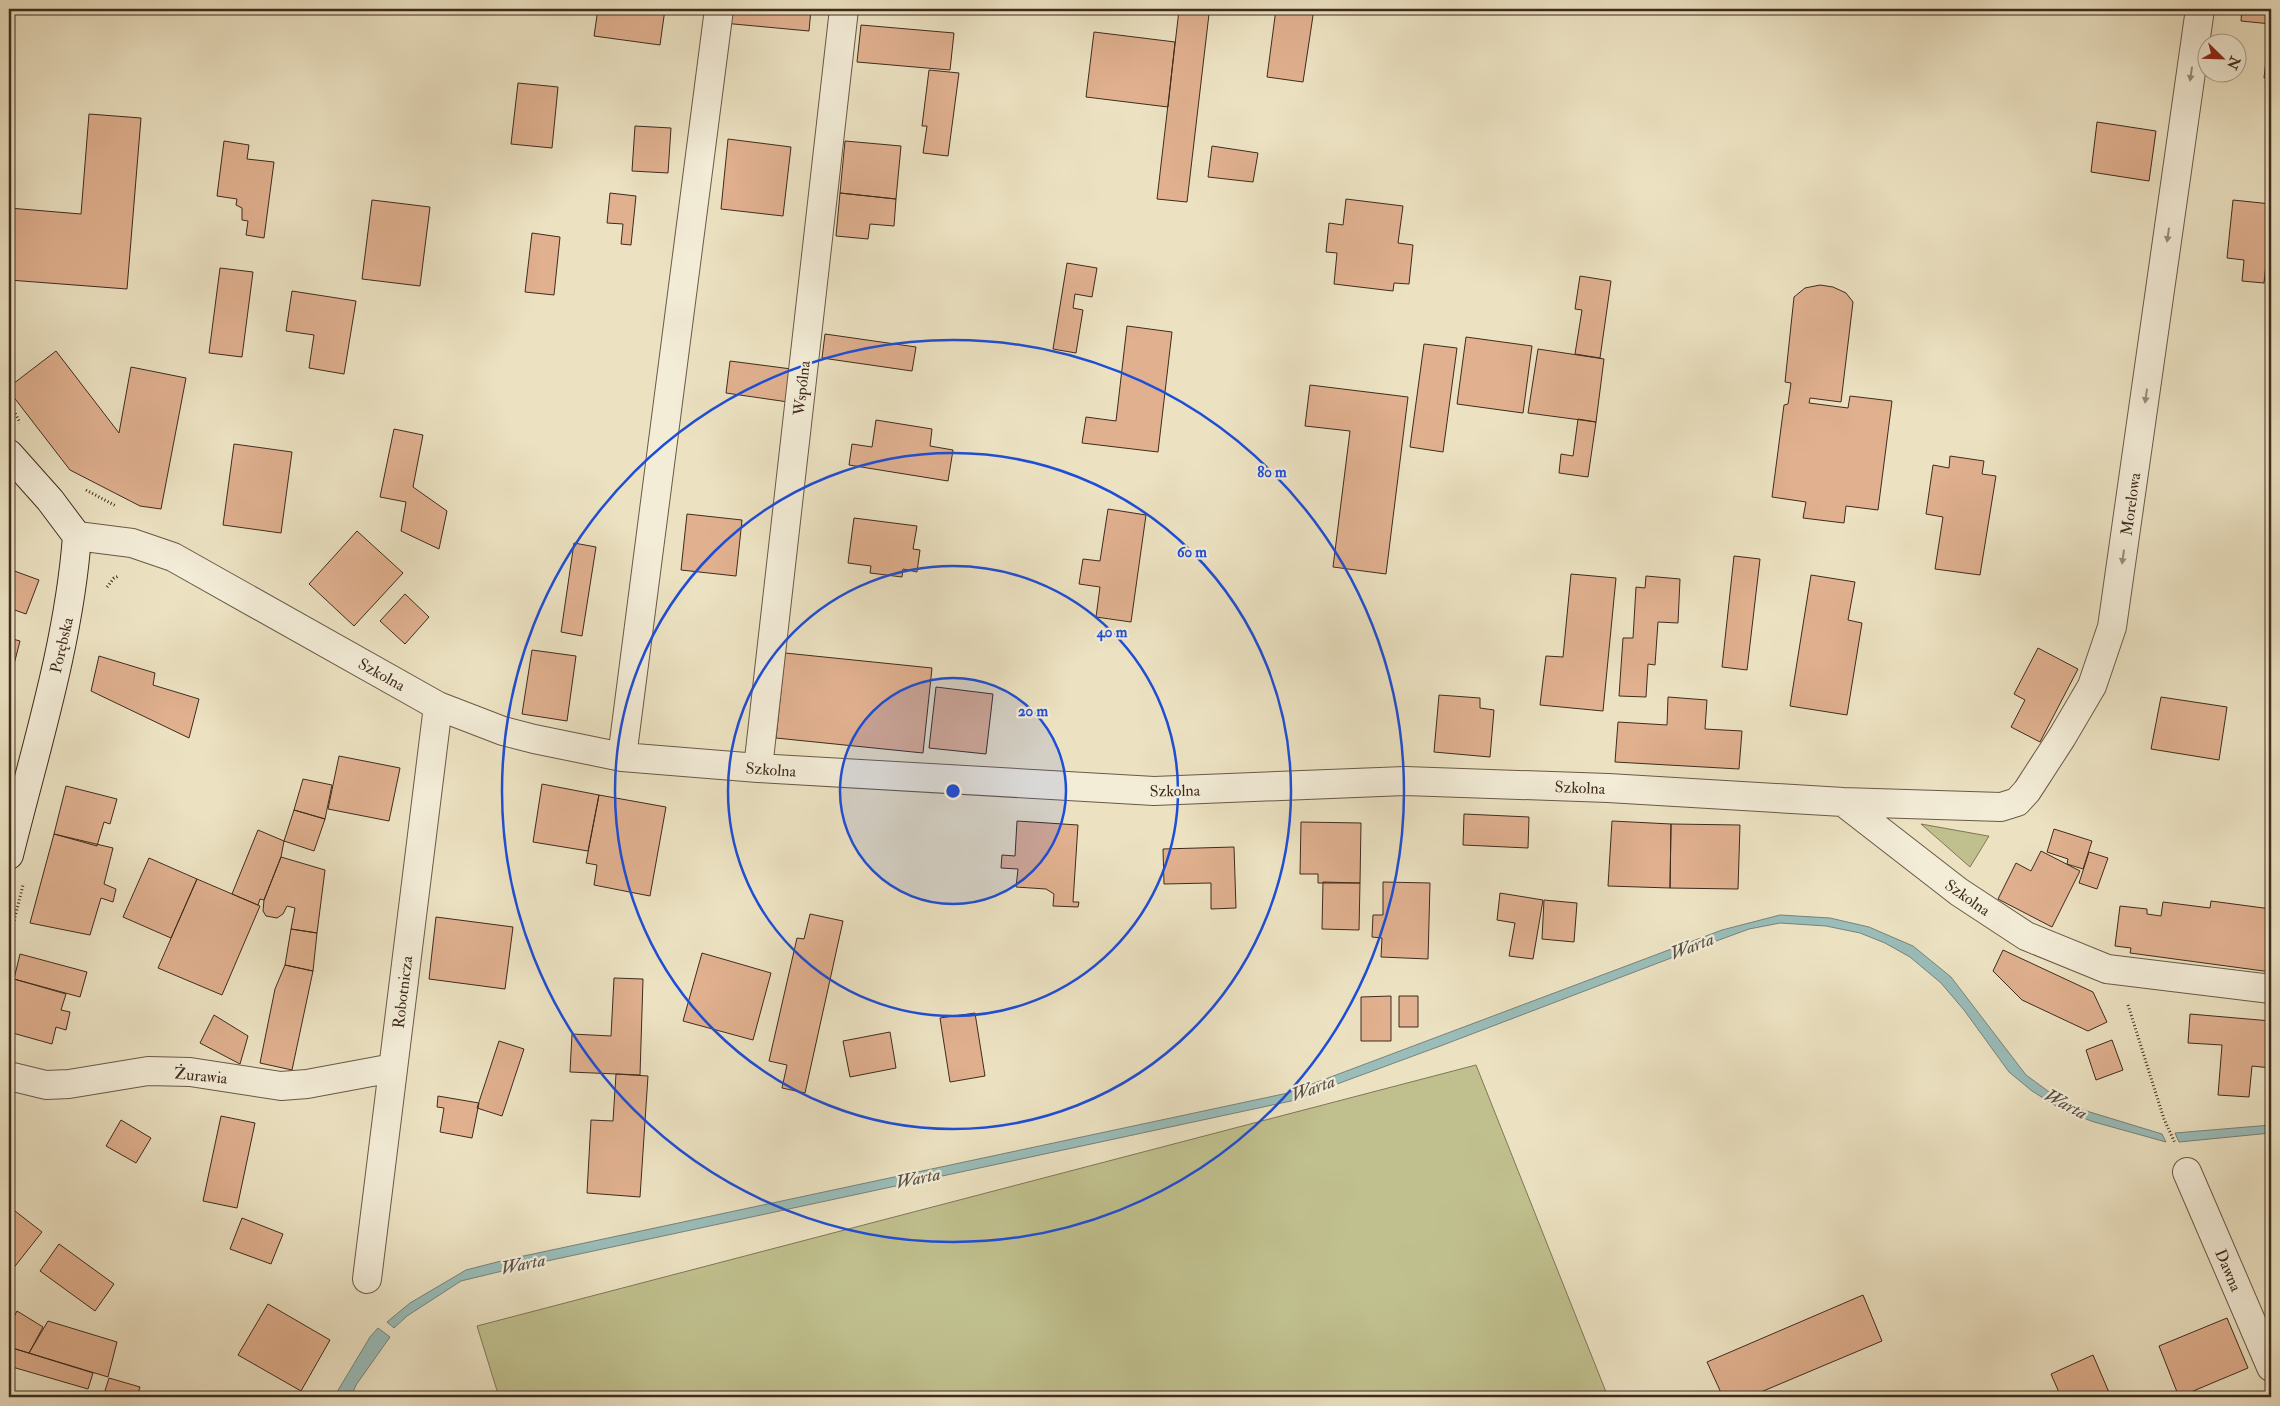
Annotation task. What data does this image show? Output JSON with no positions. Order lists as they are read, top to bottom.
{
  "streets": {
    "street": [
      "Wspólna",
      "Morelowa",
      "Porębska",
      "Szkolna",
      "Robotnicza",
      "Żurawia",
      "Dawna"
    ]
  },
  "crossings": [
    ["Wspólna", "Szkolna"],
    ["Morelowa", "Szkolna"],
    ["Porębska", "Szkolna"],
    ["Szkolna", "Robotnicza"],
    ["Robotnicza", "Żurawia"]
  ],
  "one_way": ["Morelowa"],
  "water": ["Warta"],
  "north": "bottom right",
  "rings": [
    "80 m",
    "60 m",
    "40 m",
    "20 m"
  ]
}
